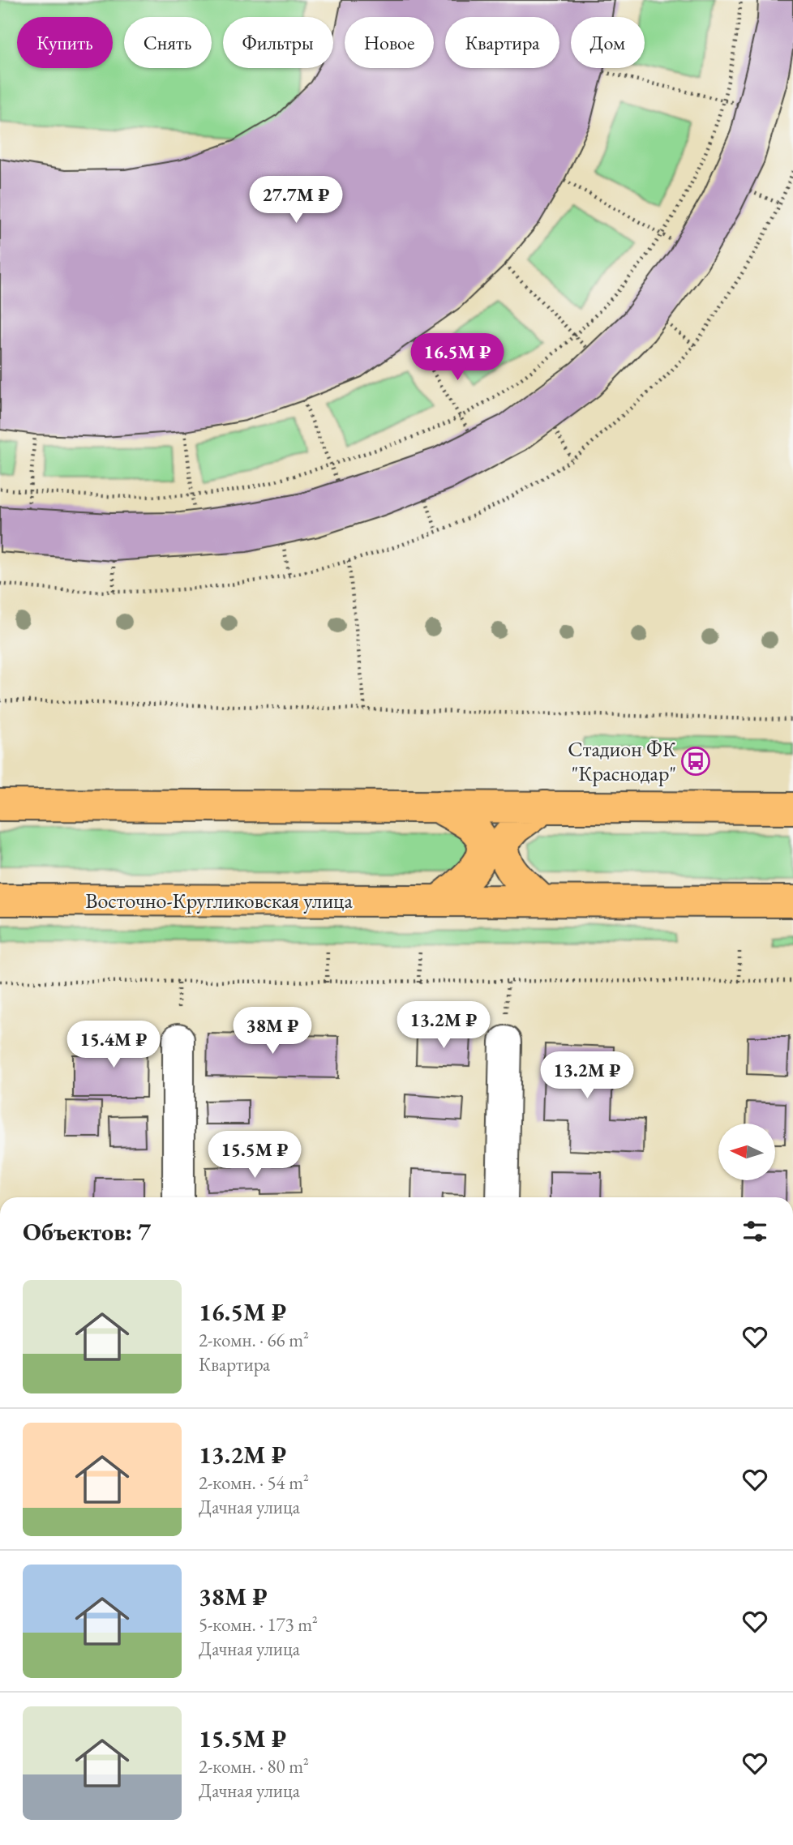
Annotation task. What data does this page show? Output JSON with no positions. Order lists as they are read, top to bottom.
{
  "streets": {
    "main road": ["Восточно-Кругликовская улица"]
  },
  "places": {
    "bus stop": ["Стадион ФК \"Краснодар\""]
  },
  "north": "left",
  "page": {
    "chip": [
      "Купить",
      "Снять",
      "Фильтры",
      "Новое",
      "Квартира",
      "Дом"
    ],
    "price": [
      "27.7M ₽",
      "16.5M ₽",
      "13.2M ₽",
      "38M ₽",
      "15.4M ₽",
      "13.2M ₽",
      "15.5M ₽"
    ],
    "heading": "Объектов: 7",
    "list": [
      {
        "name": "16.5M ₽",
        "note": "2-комн. · 66 m² · Квартира"
      },
      {
        "name": "13.2M ₽",
        "note": "2-комн. · 54 m² · Дачная улица"
      },
      {
        "name": "38M ₽",
        "note": "5-комн. · 173 m² · Дачная улица"
      },
      {
        "name": "15.5M ₽",
        "note": "2-комн. · 80 m² · Дачная улица"
      }
    ]
  }
}
